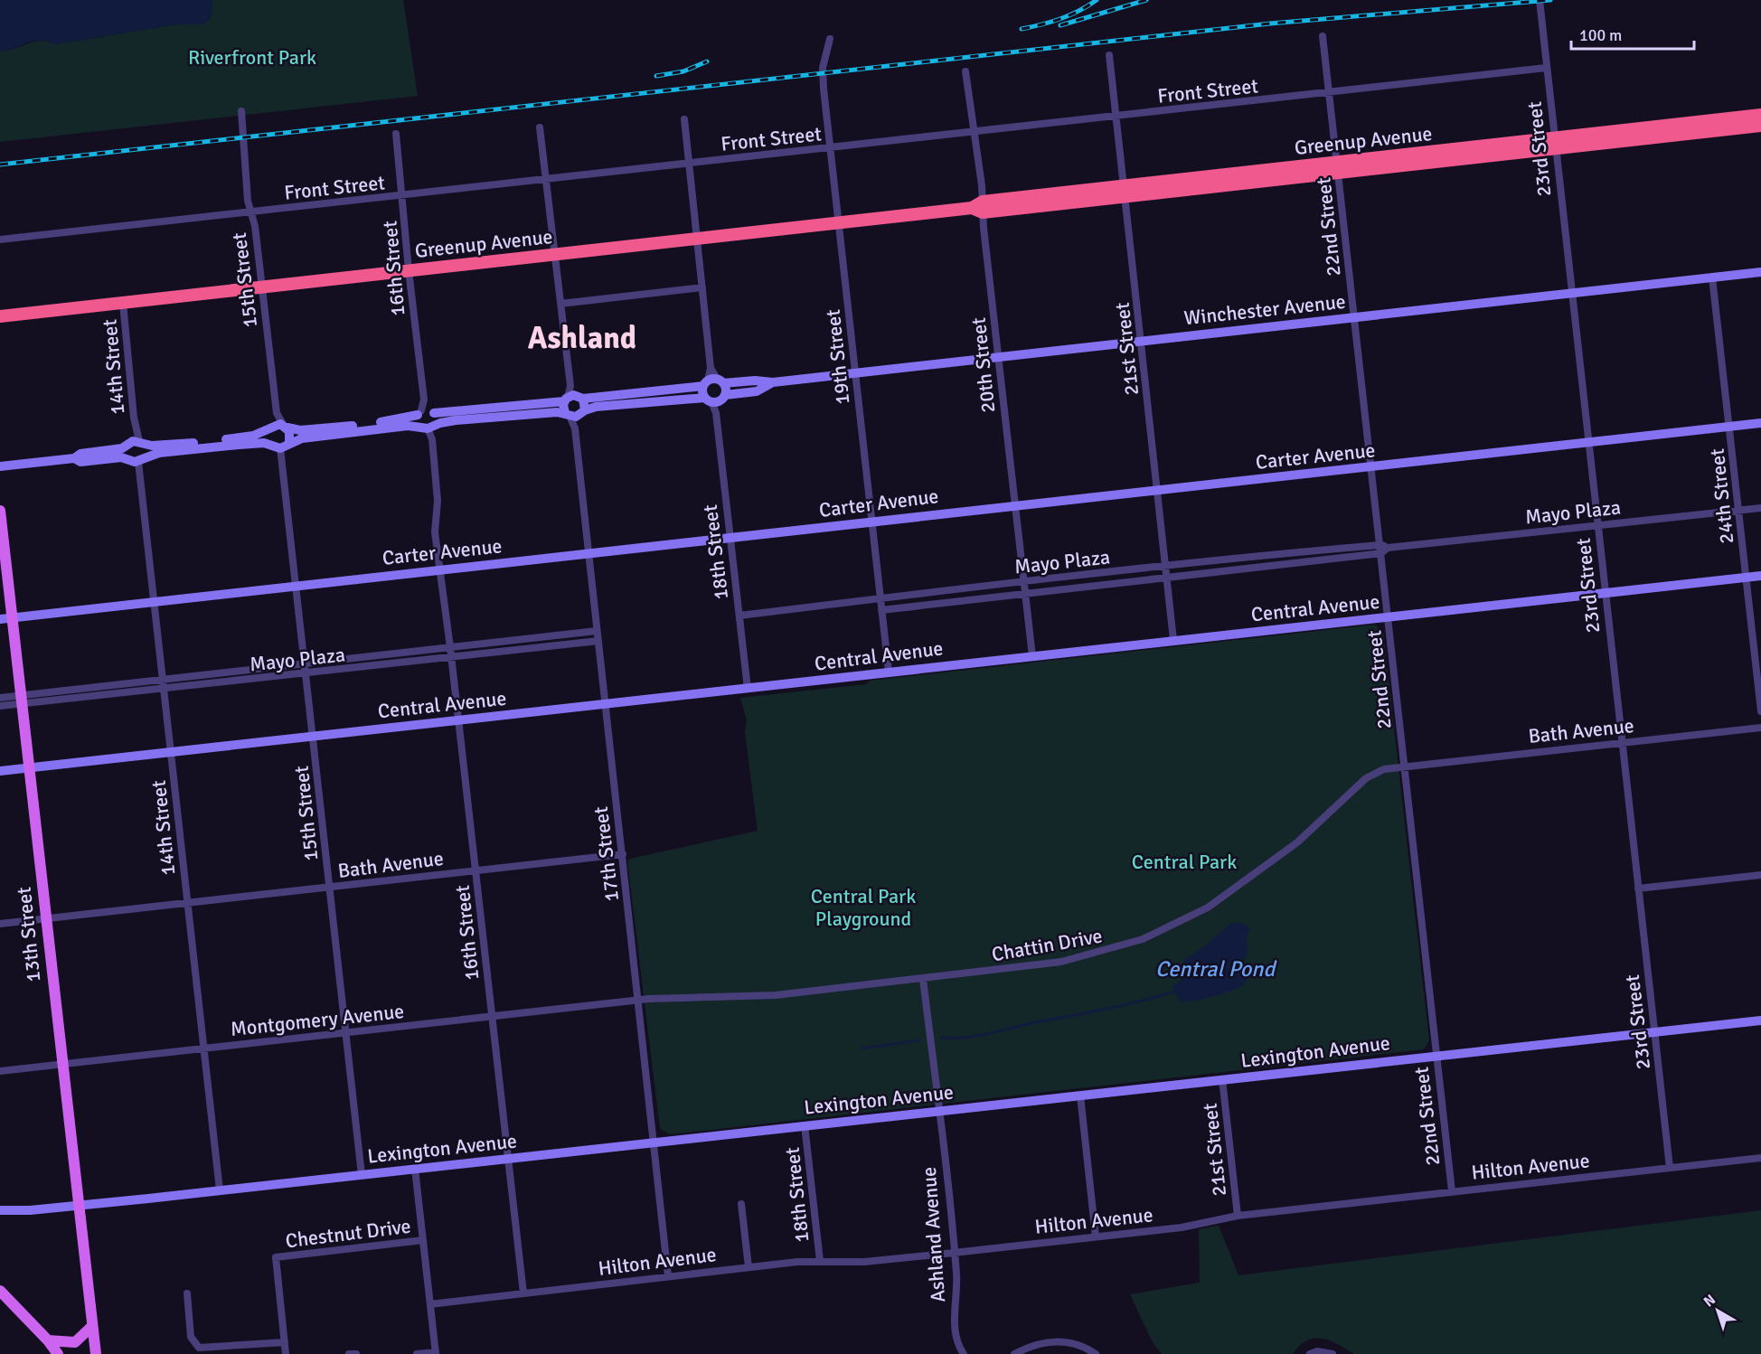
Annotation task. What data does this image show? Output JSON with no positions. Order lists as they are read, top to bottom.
{
  "streets": {
    "highway": ["Greenup Avenue"],
    "main road": ["13th Street"],
    "street": [
      "Front Street",
      "23rd Street",
      "22nd Street",
      "16th Street",
      "15th Street",
      "Winchester Avenue",
      "21st Street",
      "19th Street",
      "20th Street",
      "14th Street",
      "Carter Avenue",
      "24th Street",
      "Mayo Plaza",
      "18th Street",
      "Central Avenue",
      "Bath Avenue",
      "17th Street",
      "Chattin Drive",
      "Montgomery Avenue",
      "Lexington Avenue",
      "Hilton Avenue",
      "Chestnut Drive",
      "Ashland Avenue"
    ]
  },
  "crossings": [
    ["Front Street", "23rd Street"],
    ["Front Street", "22nd Street"],
    ["Front Street", "16th Street"],
    ["Front Street", "15th Street"],
    ["Front Street", "21st Street"],
    ["Front Street", "19th Street"],
    ["Front Street", "20th Street"],
    ["Greenup Avenue", "23rd Street"],
    ["Greenup Avenue", "22nd Street"],
    ["Greenup Avenue", "16th Street"],
    ["Greenup Avenue", "15th Street"],
    ["Greenup Avenue", "21st Street"],
    ["Greenup Avenue", "19th Street"],
    ["Greenup Avenue", "20th Street"],
    ["Greenup Avenue", "14th Street"],
    ["23rd Street", "Winchester Avenue"],
    ["23rd Street", "Carter Avenue"],
    ["23rd Street", "Mayo Plaza"],
    ["23rd Street", "Central Avenue"],
    ["23rd Street", "Bath Avenue"],
    ["23rd Street", "Lexington Avenue"],
    ["23rd Street", "Hilton Avenue"],
    ["22nd Street", "Winchester Avenue"],
    ["22nd Street", "Carter Avenue"],
    ["22nd Street", "Mayo Plaza"],
    ["22nd Street", "Central Avenue"],
    ["22nd Street", "Bath Avenue"],
    ["22nd Street", "Chattin Drive"],
    ["22nd Street", "Lexington Avenue"],
    ["22nd Street", "Hilton Avenue"],
    ["16th Street", "Winchester Avenue"],
    ["16th Street", "Carter Avenue"],
    ["16th Street", "Mayo Plaza"],
    ["16th Street", "Central Avenue"],
    ["16th Street", "Bath Avenue"],
    ["16th Street", "Montgomery Avenue"],
    ["16th Street", "Lexington Avenue"],
    ["16th Street", "Hilton Avenue"],
    ["15th Street", "Winchester Avenue"],
    ["15th Street", "Carter Avenue"],
    ["15th Street", "Mayo Plaza"],
    ["15th Street", "Central Avenue"],
    ["15th Street", "Bath Avenue"],
    ["15th Street", "Montgomery Avenue"],
    ["15th Street", "Lexington Avenue"],
    ["Winchester Avenue", "21st Street"],
    ["Winchester Avenue", "19th Street"],
    ["Winchester Avenue", "20th Street"],
    ["Winchester Avenue", "14th Street"],
    ["Winchester Avenue", "24th Street"],
    ["Winchester Avenue", "18th Street"],
    ["Winchester Avenue", "17th Street"],
    ["21st Street", "Carter Avenue"],
    ["21st Street", "Mayo Plaza"],
    ["21st Street", "Central Avenue"],
    ["21st Street", "Lexington Avenue"],
    ["21st Street", "Hilton Avenue"],
    ["19th Street", "Carter Avenue"],
    ["19th Street", "Mayo Plaza"],
    ["19th Street", "Central Avenue"],
    ["20th Street", "Carter Avenue"],
    ["20th Street", "Mayo Plaza"],
    ["20th Street", "Central Avenue"],
    ["14th Street", "Carter Avenue"],
    ["14th Street", "Mayo Plaza"],
    ["14th Street", "Central Avenue"],
    ["14th Street", "Bath Avenue"],
    ["14th Street", "Montgomery Avenue"],
    ["14th Street", "Lexington Avenue"],
    ["Carter Avenue", "24th Street"],
    ["Carter Avenue", "18th Street"],
    ["Carter Avenue", "17th Street"],
    ["Carter Avenue", "13th Street"],
    ["24th Street", "Mayo Plaza"],
    ["24th Street", "Central Avenue"],
    ["Mayo Plaza", "18th Street"],
    ["Mayo Plaza", "17th Street"],
    ["Mayo Plaza", "13th Street"],
    ["18th Street", "Central Avenue"],
    ["18th Street", "Lexington Avenue"],
    ["18th Street", "Hilton Avenue"],
    ["Central Avenue", "17th Street"],
    ["Central Avenue", "13th Street"],
    ["Bath Avenue", "17th Street"],
    ["Bath Avenue", "13th Street"],
    ["Bath Avenue", "Chattin Drive"],
    ["17th Street", "Chattin Drive"],
    ["17th Street", "Montgomery Avenue"],
    ["17th Street", "Lexington Avenue"],
    ["17th Street", "Hilton Avenue"],
    ["13th Street", "Montgomery Avenue"],
    ["13th Street", "Lexington Avenue"],
    ["Chattin Drive", "Montgomery Avenue"],
    ["Chattin Drive", "Ashland Avenue"],
    ["Lexington Avenue", "Ashland Avenue"],
    ["Hilton Avenue", "Ashland Avenue"]
  ],
  "districts": ["Ashland"],
  "water": ["Central Pond"],
  "parks": ["Riverfront Park", "Central Park", "Central Park Playground"],
  "scale_bar": "100 m",
  "north": "top left"
}
